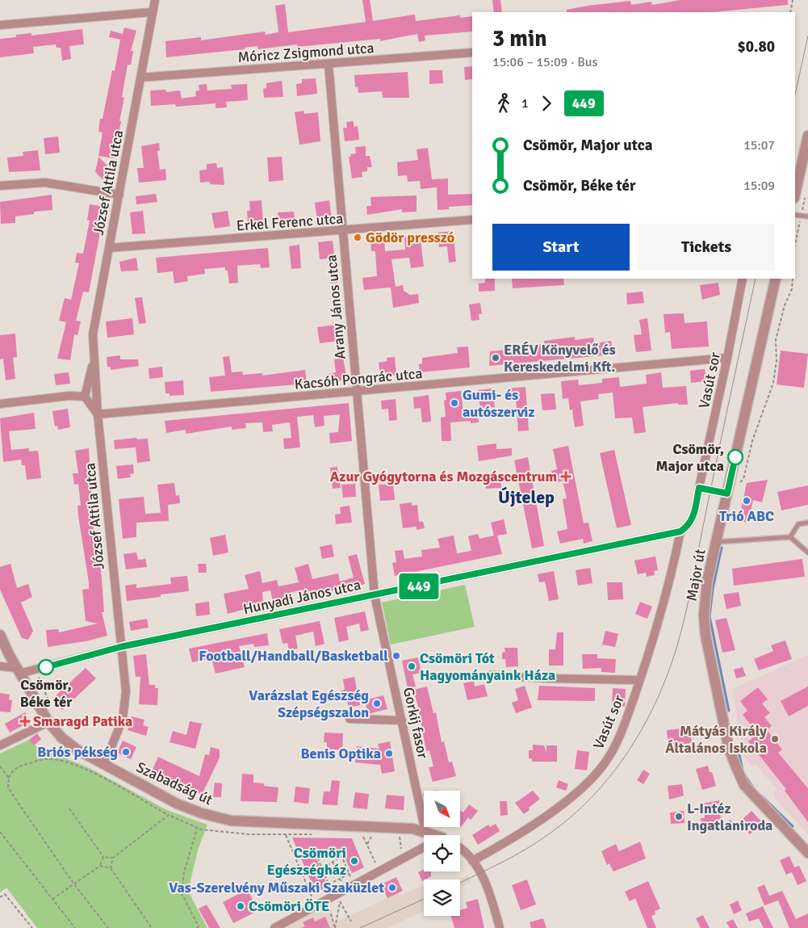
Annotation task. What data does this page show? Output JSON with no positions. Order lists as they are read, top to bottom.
{
  "streets": {
    "street": [
      "Móricz Zsigmond utca",
      "József Attila utca",
      "Erkel Ferenc utca",
      "Arany János utca",
      "Kacsóh Pongrác utca",
      "Vasút sor",
      "Major út",
      "Hunyadi János utca",
      "Gorkij fasor",
      "Szabadság út"
    ]
  },
  "crossings": [
    ["Móricz Zsigmond utca", "József Attila utca"],
    ["Móricz Zsigmond utca", "Arany János utca"],
    ["József Attila utca", "Erkel Ferenc utca"],
    ["József Attila utca", "Kacsóh Pongrác utca"],
    ["József Attila utca", "Hunyadi János utca"],
    ["József Attila utca", "Szabadság út"],
    ["Erkel Ferenc utca", "Arany János utca"],
    ["Arany János utca", "Kacsóh Pongrác utca"],
    ["Arany János utca", "Hunyadi János utca"],
    ["Arany János utca", "Gorkij fasor"],
    ["Kacsóh Pongrác utca", "Vasút sor"],
    ["Vasút sor", "Hunyadi János utca"],
    ["Vasút sor", "Szabadság út"],
    ["Hunyadi János utca", "Gorkij fasor"],
    ["Hunyadi János utca", "Szabadság út"],
    ["Gorkij fasor", "Szabadság út"]
  ],
  "districts": ["Újtelep"],
  "places": {
    "other": [
      "Gödör presszó",
      "ERÉV Könyvelő és Kereskedelmi Kft.",
      "Gumi- és autószerviz",
      "Csömör, Major utca",
      "Trió ABC",
      "Football/Handball/Basketball",
      "Csömöri Tót Hagyományaink Háza",
      "Csömör, Béke tér",
      "Varázslat Egészség Szépségszalon",
      "Mátyás Király Általános Iskola",
      "Briós pékség",
      "Benis Optika",
      "L-Intéz Ingatlaniroda",
      "Csömöri Egészségház",
      "Vas-Szerelvény Műszaki Szaküzlet",
      "Csömöri ÖTE"
    ],
    "health": ["Azur Gyógytorna és Mozgáscentrum", "Smaragd Patika"]
  },
  "lines": ["bus line 449"],
  "north": "bottom right",
  "page": {
    "on_map": "449",
    "heading": ["3 min", "15:06 – 15:09 · Bus", "$0.80"],
    "legs": ["1", "449"],
    "list": [
      {
        "name": "Csömör, Major utca",
        "value": "15:07"
      },
      {
        "name": "Csömör, Béke tér",
        "value": "15:09"
      }
    ],
    "buttons": ["Start", "Tickets"]
  }
}
